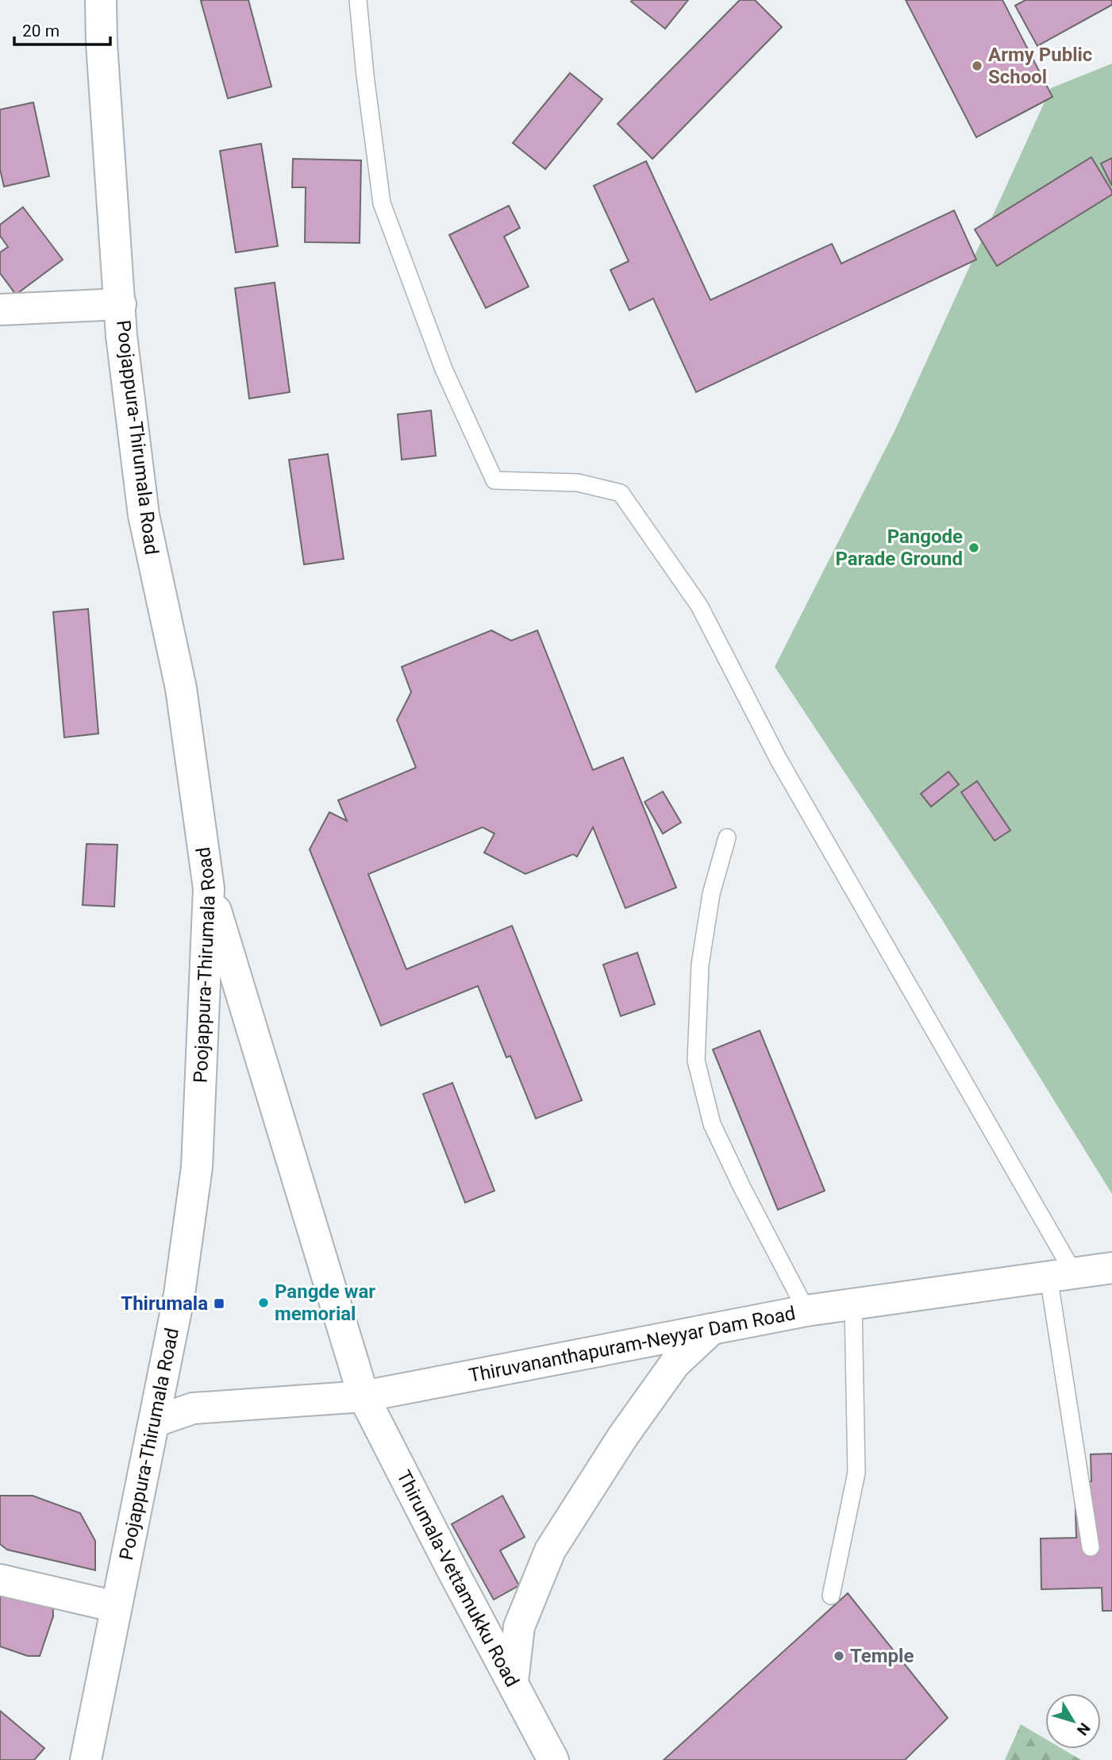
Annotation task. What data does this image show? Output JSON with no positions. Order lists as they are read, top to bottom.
{
  "streets": {
    "main road": ["Poojappura-Thirumala Road", "Thiruvananthapuram-Neyyar Dam Road", "Thirumala-Vettamukku Road"]
  },
  "crossings": [
    ["Poojappura-Thirumala Road", "Thiruvananthapuram-Neyyar Dam Road"],
    ["Poojappura-Thirumala Road", "Thirumala-Vettamukku Road"],
    ["Thiruvananthapuram-Neyyar Dam Road", "Thirumala-Vettamukku Road"]
  ],
  "places": {
    "other": [
      "Army Public School",
      "Pangode Parade Ground",
      "Pangde war memorial",
      "Temple"
    ],
    "transit": ["Thirumala"]
  },
  "scale_bar": "20 m",
  "north": "bottom right"
}
